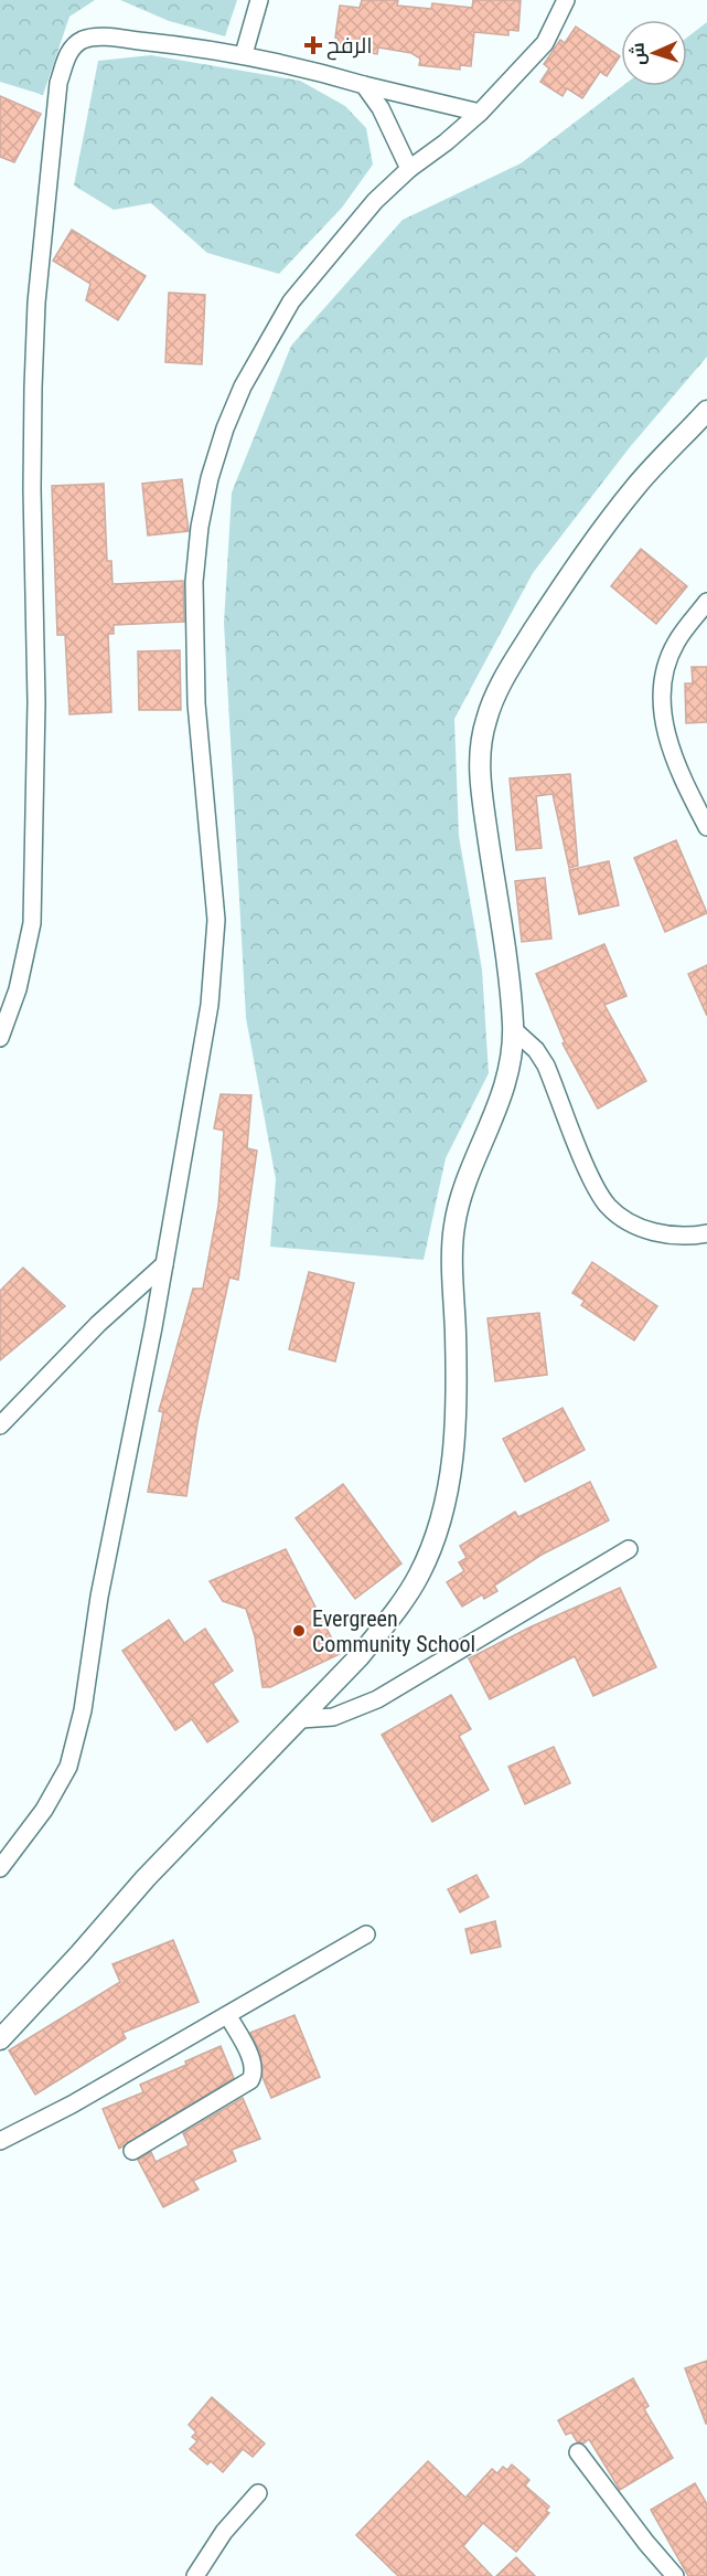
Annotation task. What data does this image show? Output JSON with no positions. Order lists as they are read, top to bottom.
{
  "places": {
    "health": ["الرفح"],
    "other": ["Evergreen Community School"]
  },
  "north": "left"
}
